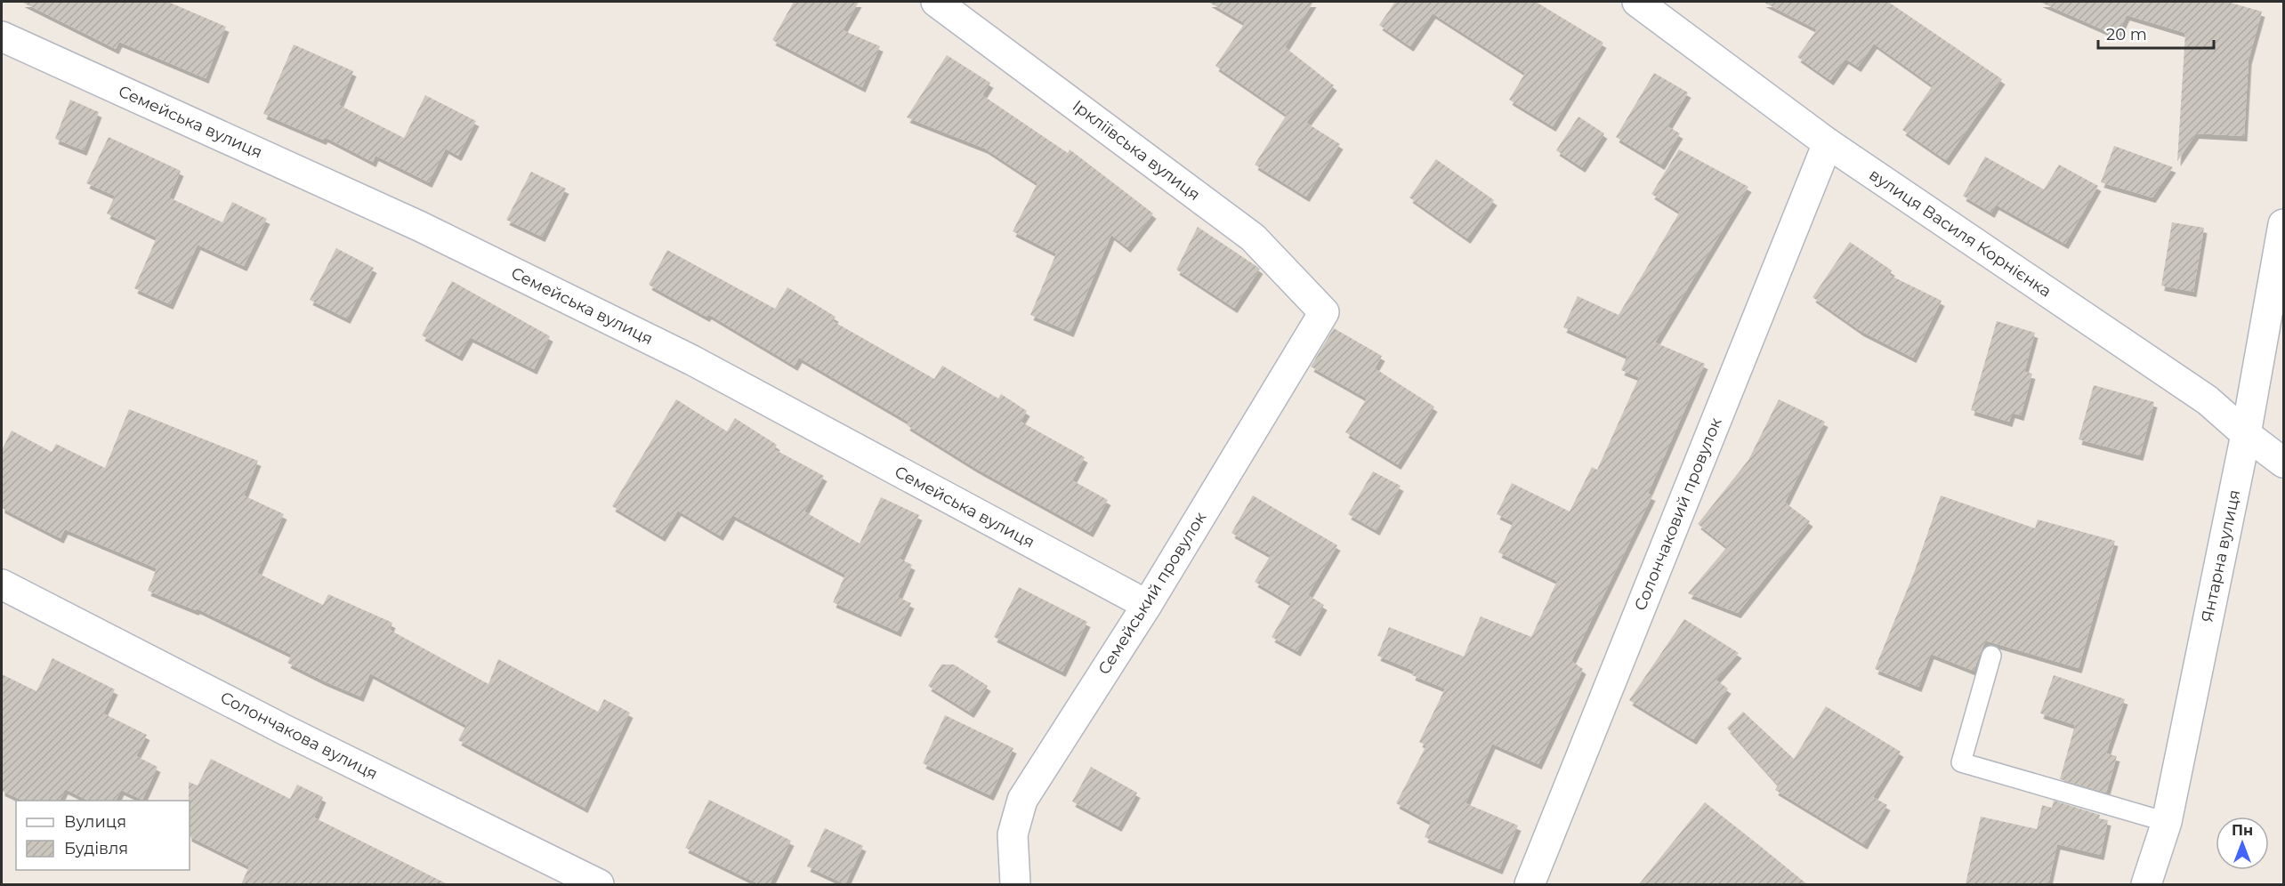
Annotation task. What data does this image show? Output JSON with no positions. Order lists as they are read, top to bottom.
{
  "streets": {
    "street": [
      "Семейська вулиця",
      "Іркліївська вулиця",
      "вулиця Василя Корнієнка",
      "Солончаковий провулок",
      "Янтарна вулиця",
      "Семейський провулок",
      "Солончакова вулиця"
    ]
  },
  "crossings": [
    ["Семейська вулиця", "Семейський провулок"],
    ["Іркліївська вулиця", "Семейський провулок"],
    ["вулиця Василя Корнієнка", "Солончаковий провулок"],
    ["вулиця Василя Корнієнка", "Янтарна вулиця"]
  ],
  "legend": ["Вулиця", "Будівля"],
  "scale_bar": "20 m",
  "north": "top"
}
